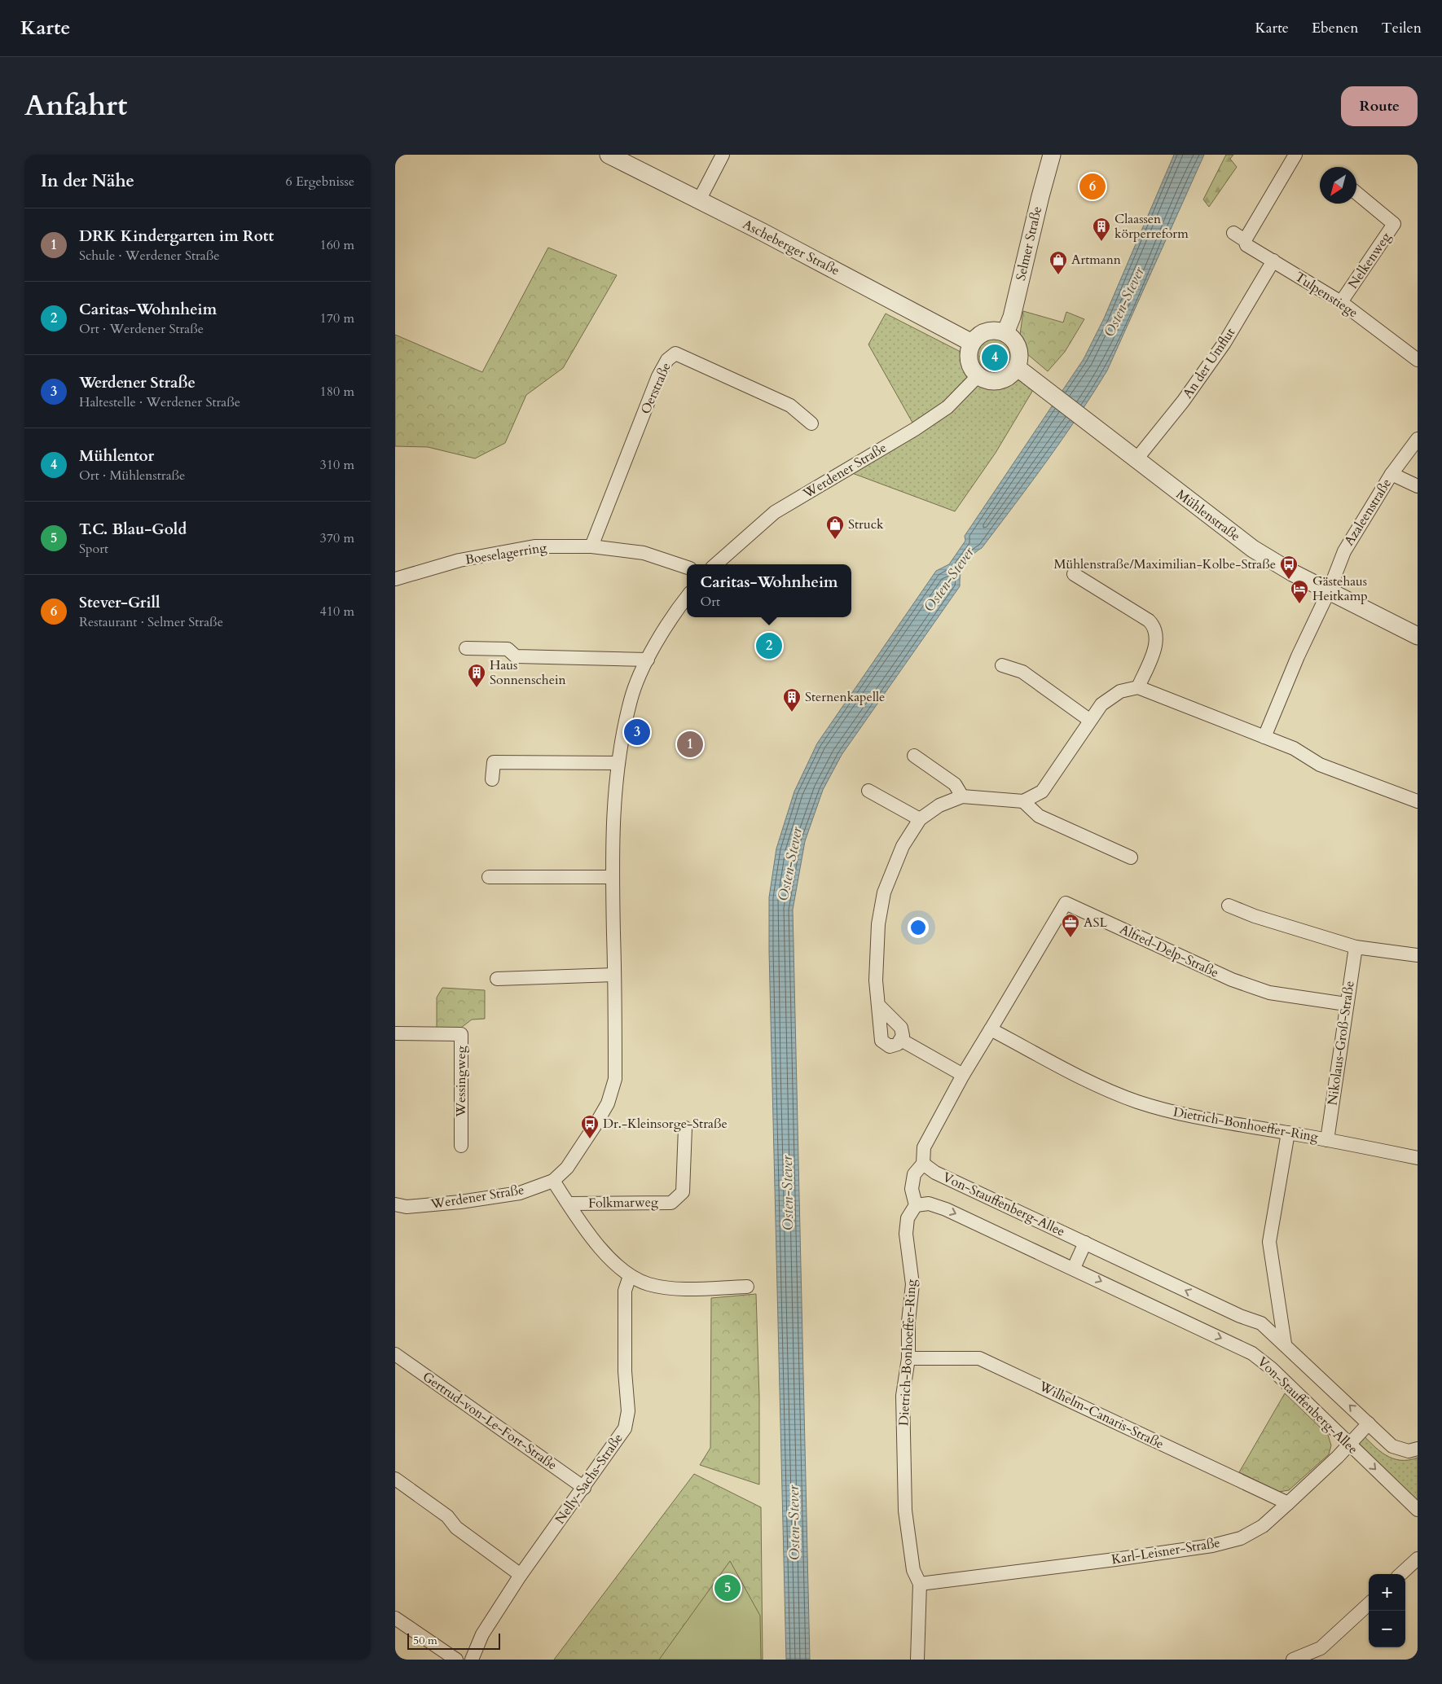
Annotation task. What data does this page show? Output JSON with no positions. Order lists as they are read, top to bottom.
{
  "streets": {
    "street": [
      "Selmer Straße",
      "Ascheberger Straße",
      "Nelkenweg",
      "Tulpenstiege",
      "An der Umflut",
      "Oerstraße",
      "Werdener Straße",
      "Azaleenstraße",
      "Mühlenstraße",
      "Boeselagerring",
      "Alfred-Delp-Straße",
      "Nikolaus-Groß-Straße",
      "Wessingweg",
      "Dietrich-Bonhoeffer-Ring",
      "Folkmarweg",
      "Von-Stauffenberg-Allee",
      "Wilhelm-Canaris-Straße",
      "Gertrud-von-Le-Fort-Straße",
      "Nelly-Sachs-Straße",
      "Karl-Leisner-Straße"
    ]
  },
  "crossings": [
    ["Selmer Straße", "Ascheberger Straße"],
    ["Selmer Straße", "Werdener Straße"],
    ["Selmer Straße", "Mühlenstraße"],
    ["Ascheberger Straße", "Werdener Straße"],
    ["Ascheberger Straße", "Mühlenstraße"],
    ["Nelkenweg", "Tulpenstiege"],
    ["Tulpenstiege", "An der Umflut"],
    ["An der Umflut", "Mühlenstraße"],
    ["Oerstraße", "Boeselagerring"],
    ["Werdener Straße", "Mühlenstraße"],
    ["Azaleenstraße", "Mühlenstraße"],
    ["Alfred-Delp-Straße", "Nikolaus-Groß-Straße"],
    ["Alfred-Delp-Straße", "Dietrich-Bonhoeffer-Ring"],
    ["Nikolaus-Groß-Straße", "Dietrich-Bonhoeffer-Ring"],
    ["Dietrich-Bonhoeffer-Ring", "Von-Stauffenberg-Allee"],
    ["Dietrich-Bonhoeffer-Ring", "Wilhelm-Canaris-Straße"],
    ["Dietrich-Bonhoeffer-Ring", "Karl-Leisner-Straße"],
    ["Von-Stauffenberg-Allee", "Karl-Leisner-Straße"],
    ["Wilhelm-Canaris-Straße", "Karl-Leisner-Straße"],
    ["Gertrud-von-Le-Fort-Straße", "Nelly-Sachs-Straße"]
  ],
  "water": ["Osten-Stever"],
  "places": {
    "building": ["Claassen körperreform", "Haus Sonnenschein", "Sternenkapelle"],
    "shop": ["Artmann", "Struck"],
    "bus stop": ["Mühlenstraße/Maximilian-Kolbe-Straße", "Dr.-Kleinsorge-Straße"],
    "hotel": ["Gästehaus Heitkamp"],
    "office": ["ASL"]
  },
  "scale_bar": "50 m",
  "north": "bottom left",
  "page": {
    "header": "Karte",
    "nav": ["Karte", "Ebenen", "Teilen"],
    "title": "Anfahrt",
    "buttons": "Route",
    "heading": ["In der Nähe", "6 Ergebnisse"],
    "pins": [
      "6",
      "4",
      "2",
      "3",
      "1",
      "5"
    ],
    "list": [
      {
        "mark": "1",
        "name": "DRK Kindergarten im Rott",
        "note": "Schule · Werdener Straße",
        "value": "160 m"
      },
      {
        "mark": "2",
        "name": "Caritas-Wohnheim",
        "note": "Ort · Werdener Straße",
        "value": "170 m"
      },
      {
        "mark": "3",
        "name": "Werdener Straße",
        "note": "Haltestelle · Werdener Straße",
        "value": "180 m"
      },
      {
        "mark": "4",
        "name": "Mühlentor",
        "note": "Ort · Mühlenstraße",
        "value": "310 m"
      },
      {
        "mark": "5",
        "name": "T.C. Blau-Gold",
        "note": "Sport",
        "value": "370 m"
      },
      {
        "mark": "6",
        "name": "Stever-Grill",
        "note": "Restaurant · Selmer Straße",
        "value": "410 m"
      }
    ],
    "popup": ["Caritas-Wohnheim", "Ort"],
    "map_buttons": ["+", "−"],
    "scale": "50 m"
  }
}
